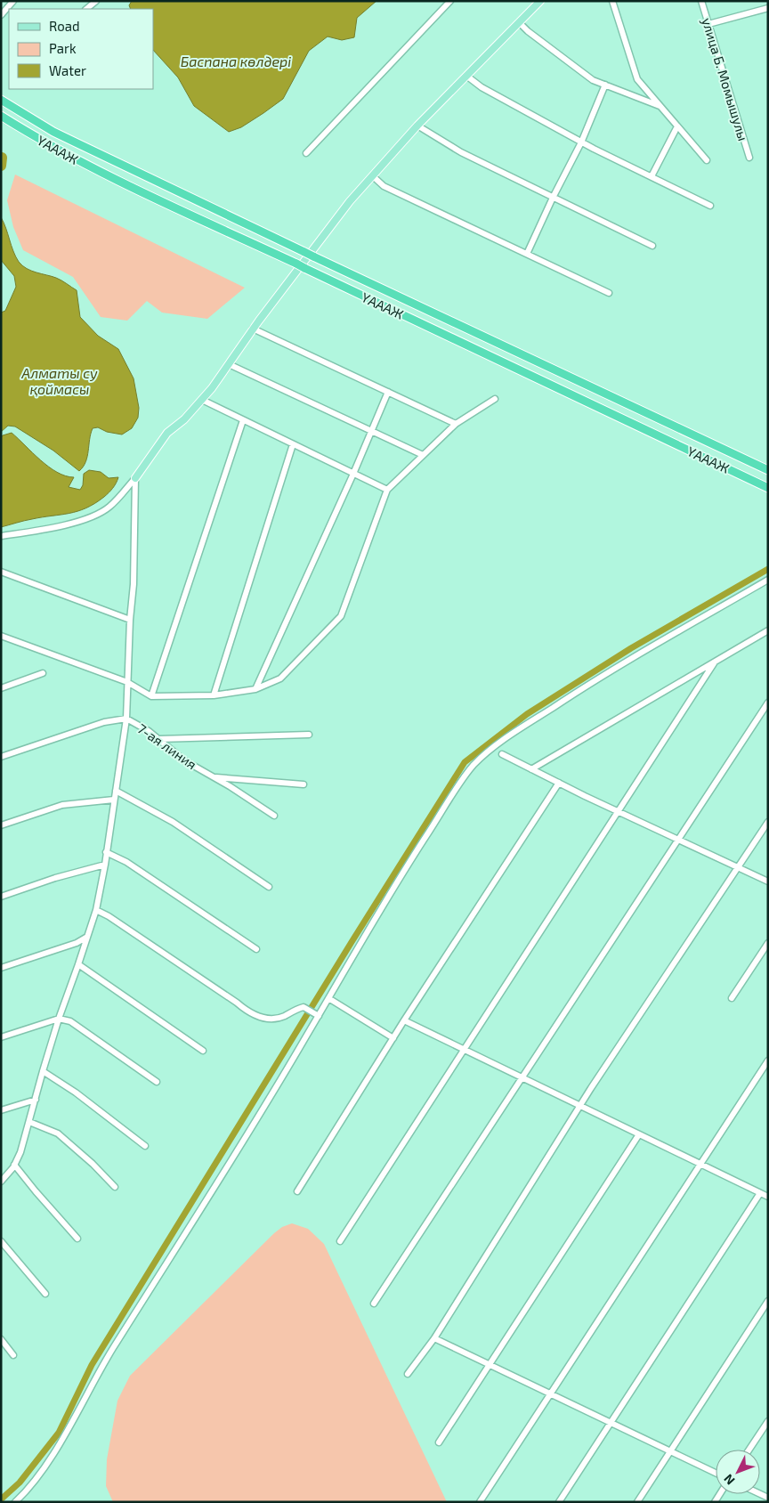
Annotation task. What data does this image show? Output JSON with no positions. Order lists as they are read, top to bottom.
{
  "streets": {
    "highway": ["ҮАААЖ"],
    "street": ["улица Б. Момышулы", "7-ая линия"]
  },
  "water": ["Баспана көлдері", "Алматы су қоймасы"],
  "legend": ["Road", "Park", "Water"],
  "north": "bottom left"
}
